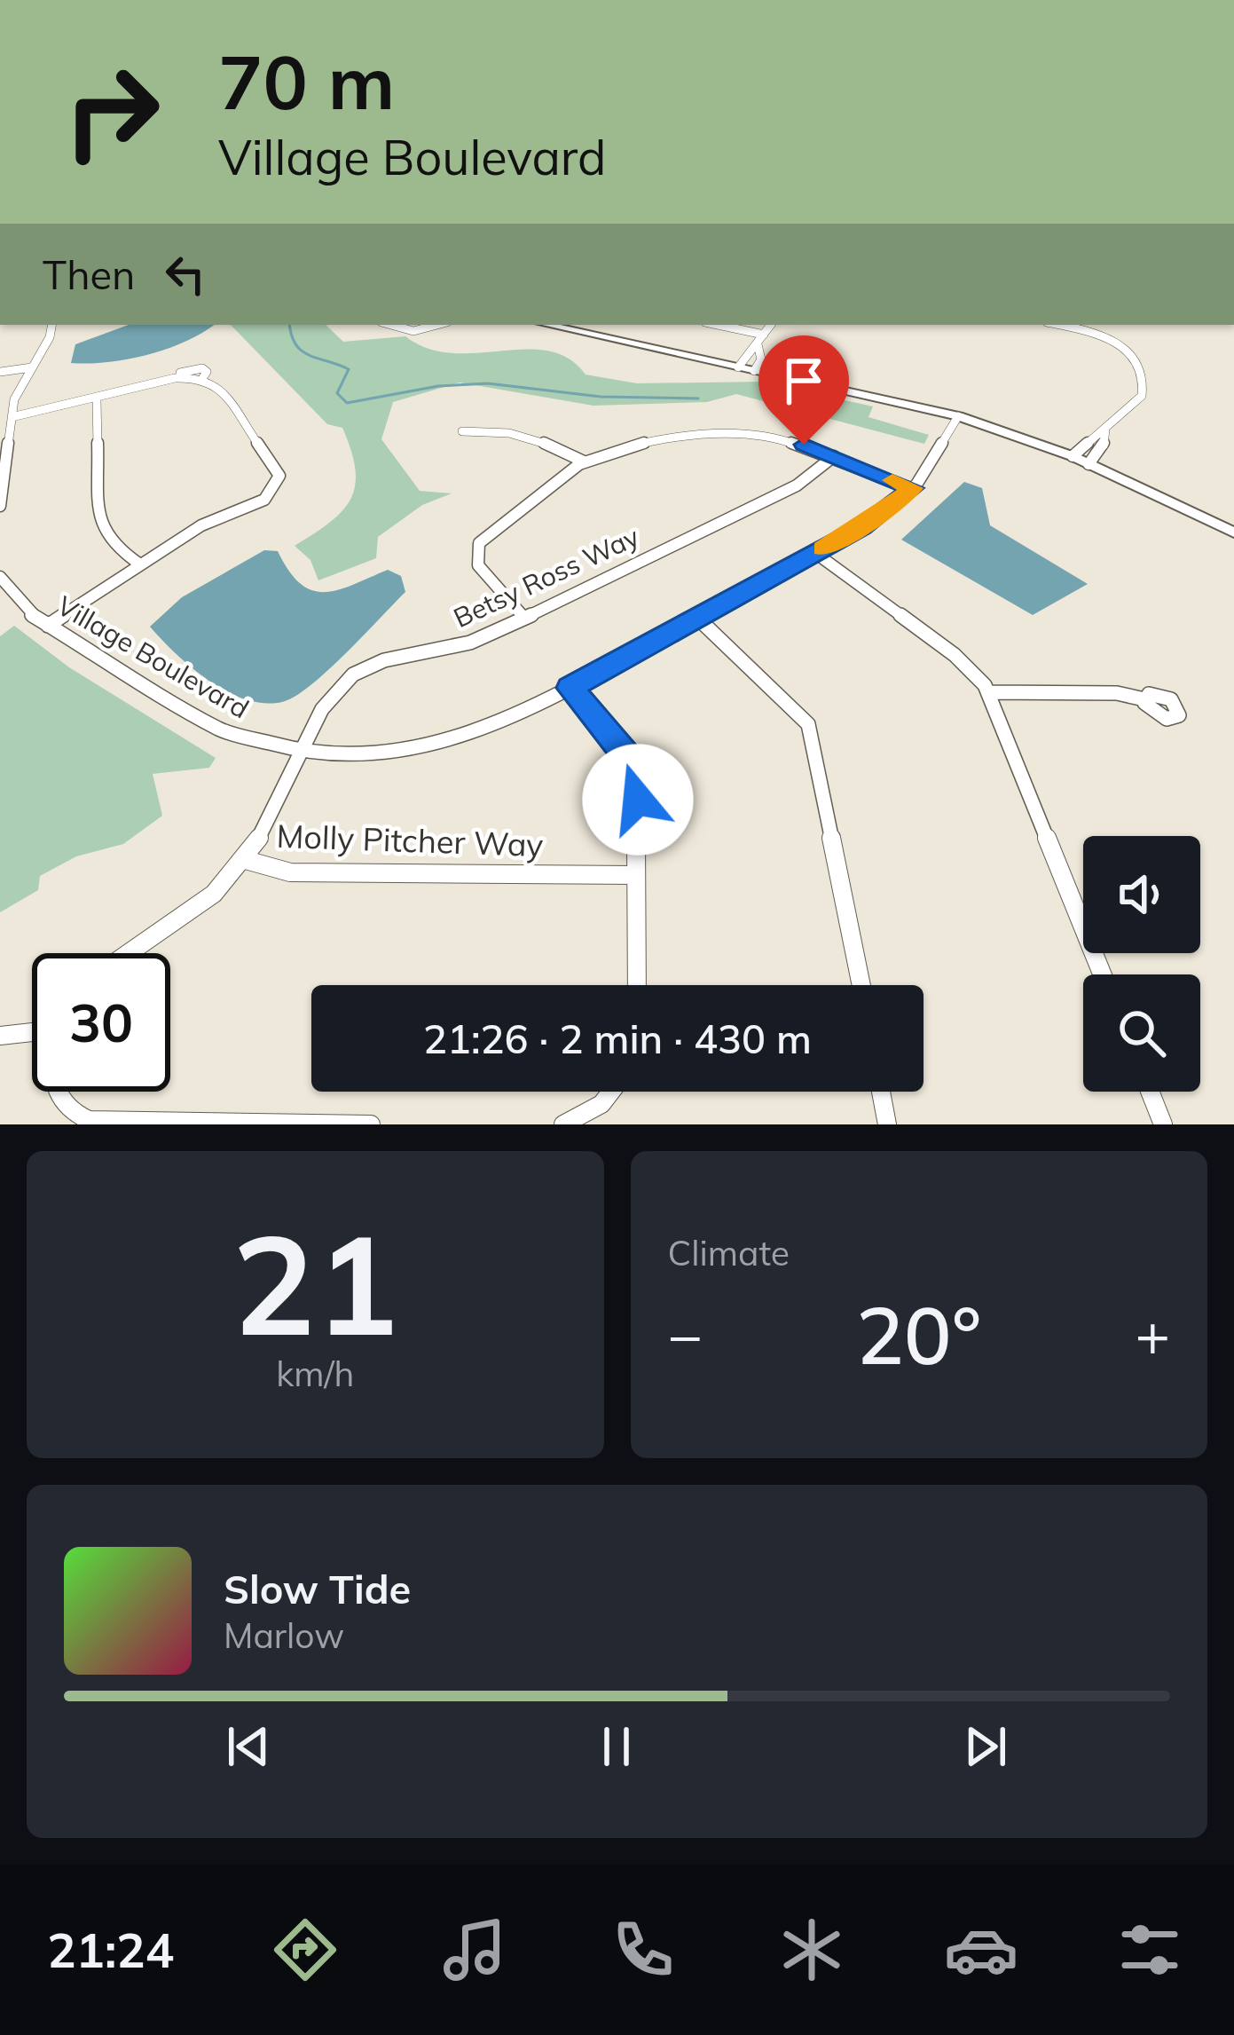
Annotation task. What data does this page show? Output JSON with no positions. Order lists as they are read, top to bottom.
{
  "streets": {
    "street": ["Betsy Ross Way", "Village Boulevard", "Molly Pitcher Way"]
  },
  "crossings": [
    ["Betsy Ross Way", "Village Boulevard"],
    ["Betsy Ross Way", "Molly Pitcher Way"]
  ],
  "page": {
    "turn": ["70 m", "Village Boulevard"],
    "then": "Then",
    "limit": "30",
    "trip": "21:26 · 2 min · 430 m",
    "tile": [
      ["21", "km/h"],
      "Climate"
    ],
    "heat": ["−", "20°", "+"],
    "song": ["Slow Tide", "Marlow"],
    "tabs": "21:24"
  }
}
